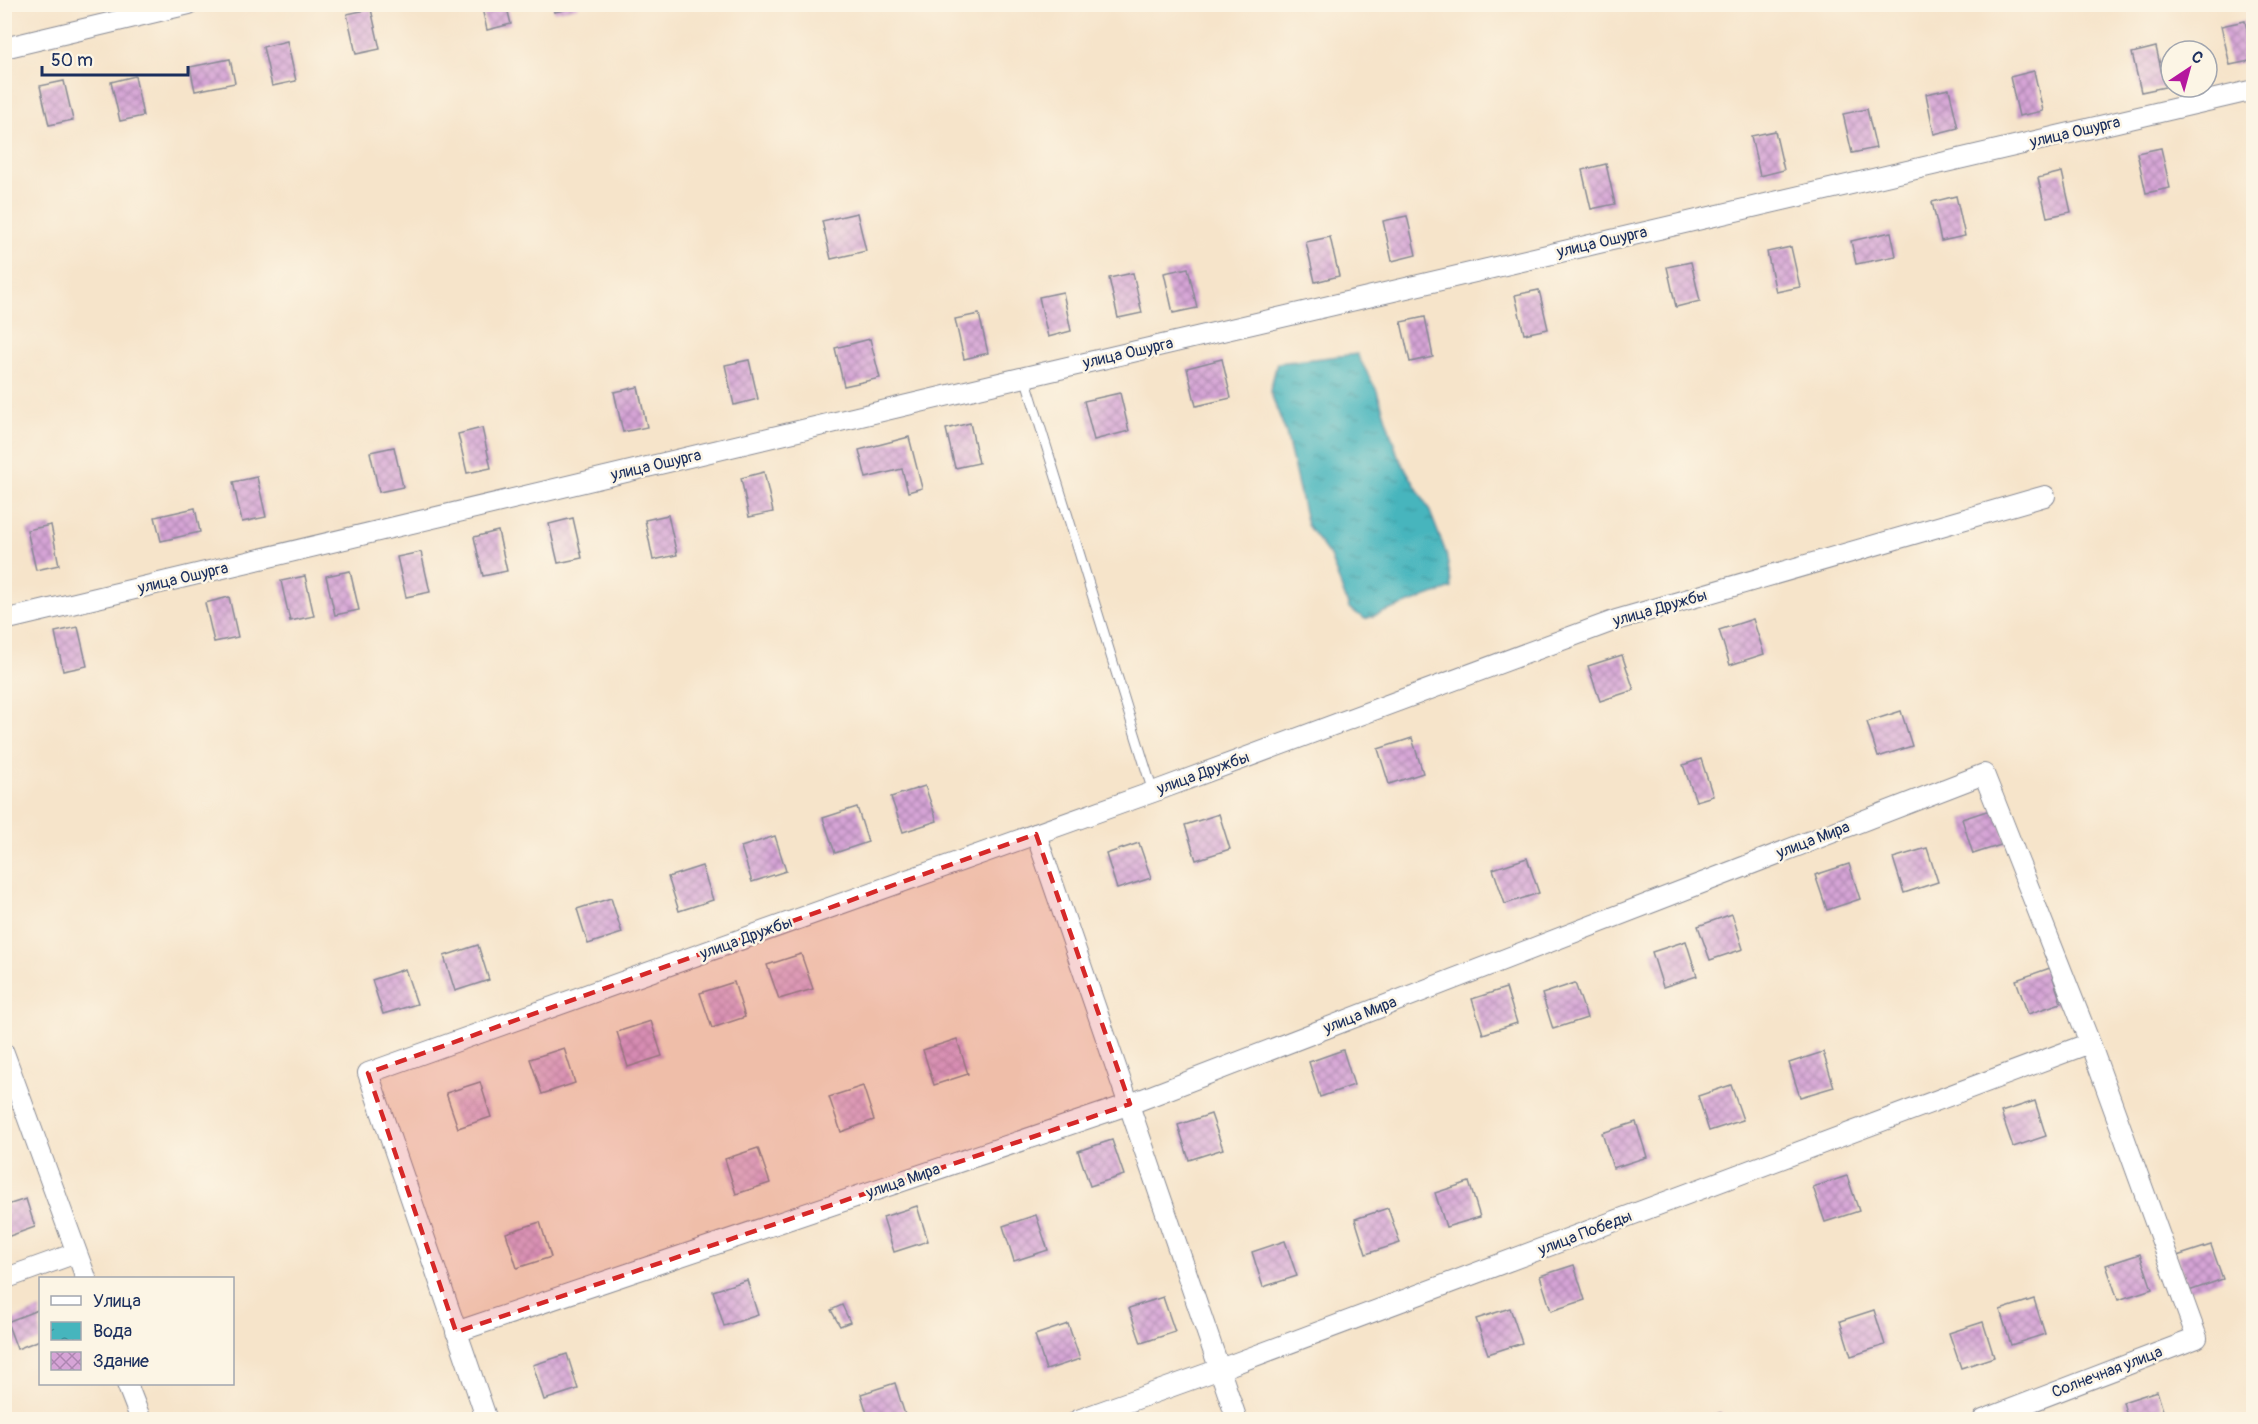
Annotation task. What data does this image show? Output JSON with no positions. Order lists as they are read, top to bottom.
{
  "streets": {
    "street": [
      "улица Ошурга",
      "улица Дружбы",
      "улица Мира",
      "улица Победы",
      "Солнечная улица"
    ]
  },
  "crossings": [
    ["улица Дружбы", "улица Мира"],
    ["улица Мира", "улица Победы"],
    ["улица Мира", "Солнечная улица"],
    ["улица Победы", "Солнечная улица"]
  ],
  "legend": ["Улица", "Вода", "Здание"],
  "scale_bar": "50 m",
  "north": "top right"
}
